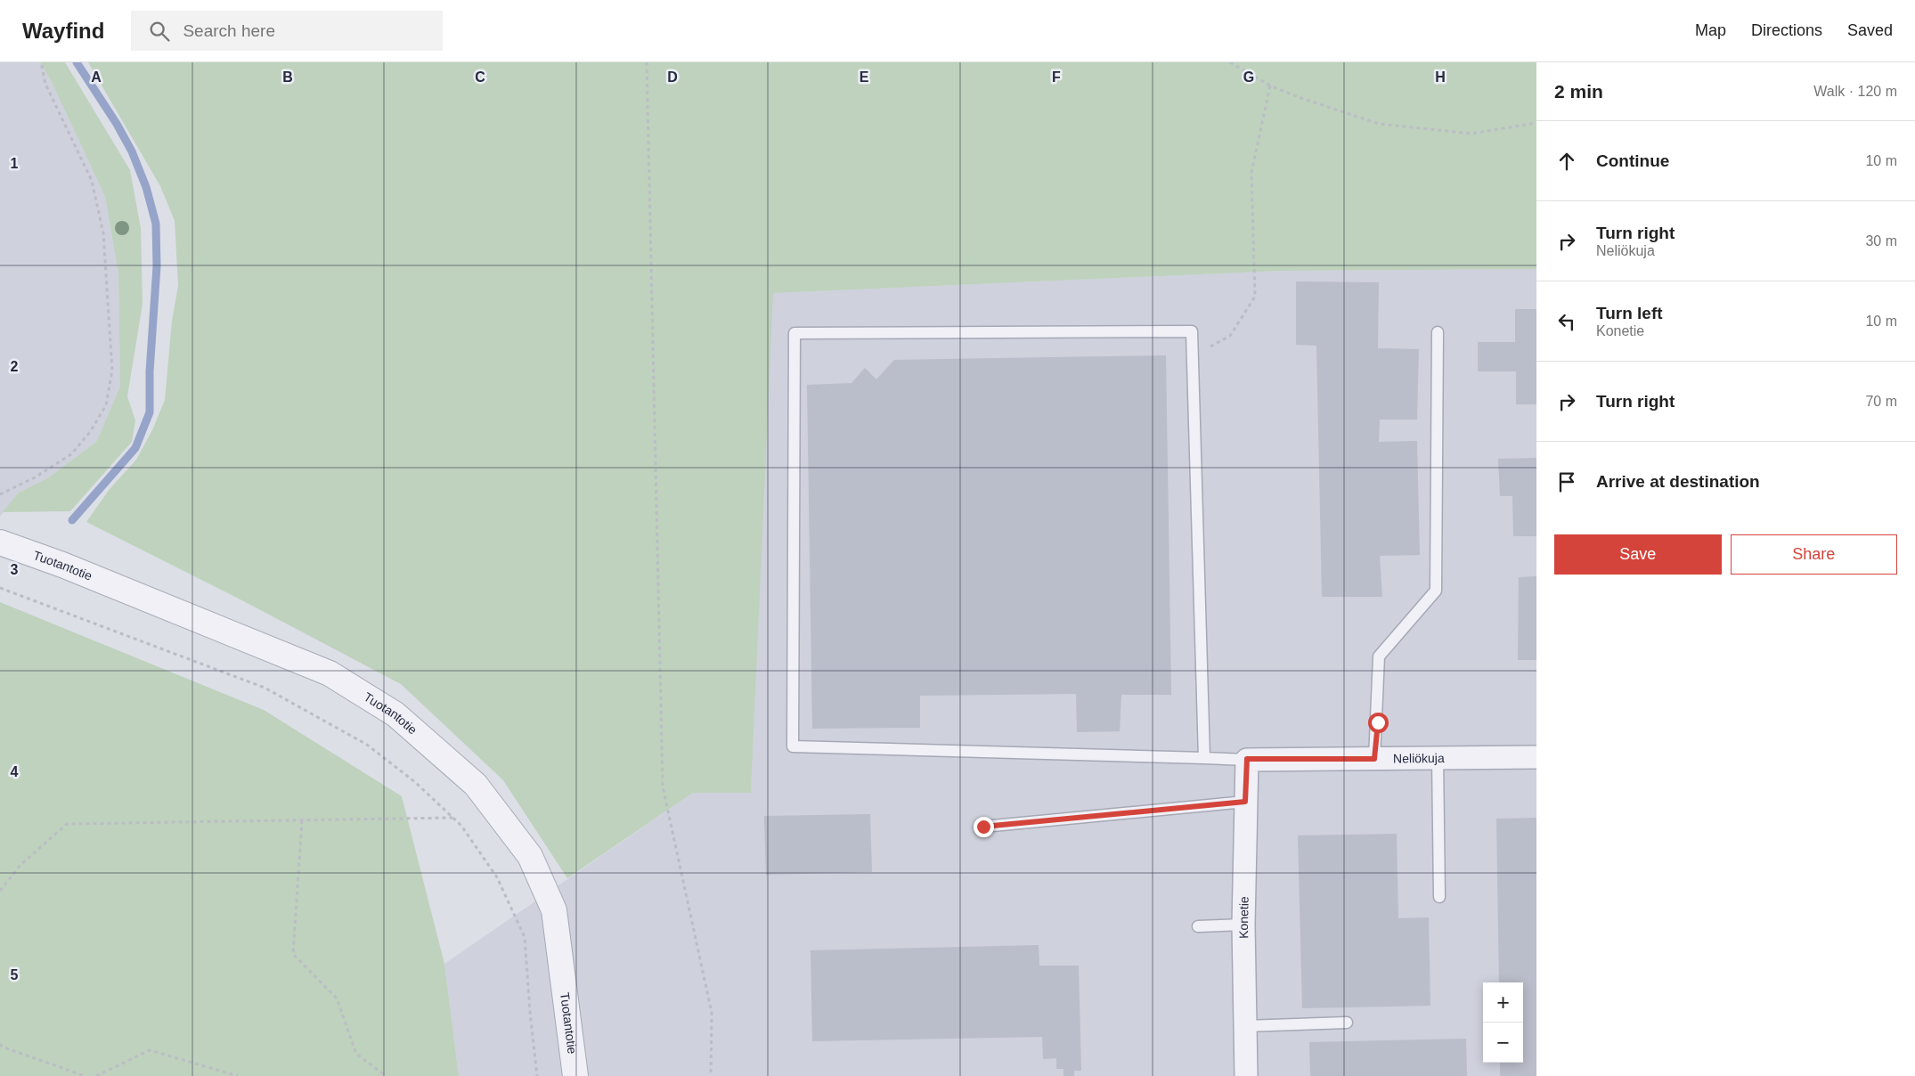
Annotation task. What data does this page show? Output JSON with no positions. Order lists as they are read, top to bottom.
{
  "streets": {
    "street": ["Tuotantotie", "Neliökuja", "Konetie"]
  },
  "crossings": [
    ["Neliökuja", "Konetie"]
  ],
  "page": {
    "header": "Wayfind",
    "search": "Search here",
    "nav": ["Map", "Directions", "Saved"],
    "heading": ["2 min", "Walk · 120 m"],
    "list": [
      ["Continue", "10 m"],
      ["Turn right", "Neliökuja", "30 m"],
      ["Turn left", "Konetie", "10 m"],
      ["Turn right", "70 m"],
      "Arrive at destination"
    ],
    "buttons": ["Save", "Share"],
    "map_buttons": ["+", "−"]
  },
  "grid": {
    "columns": [
      "A",
      "B",
      "C",
      "D",
      "E",
      "F",
      "G",
      "H"
    ],
    "rows": [
      "1",
      "2",
      "3",
      "4",
      "5"
    ]
  }
}
